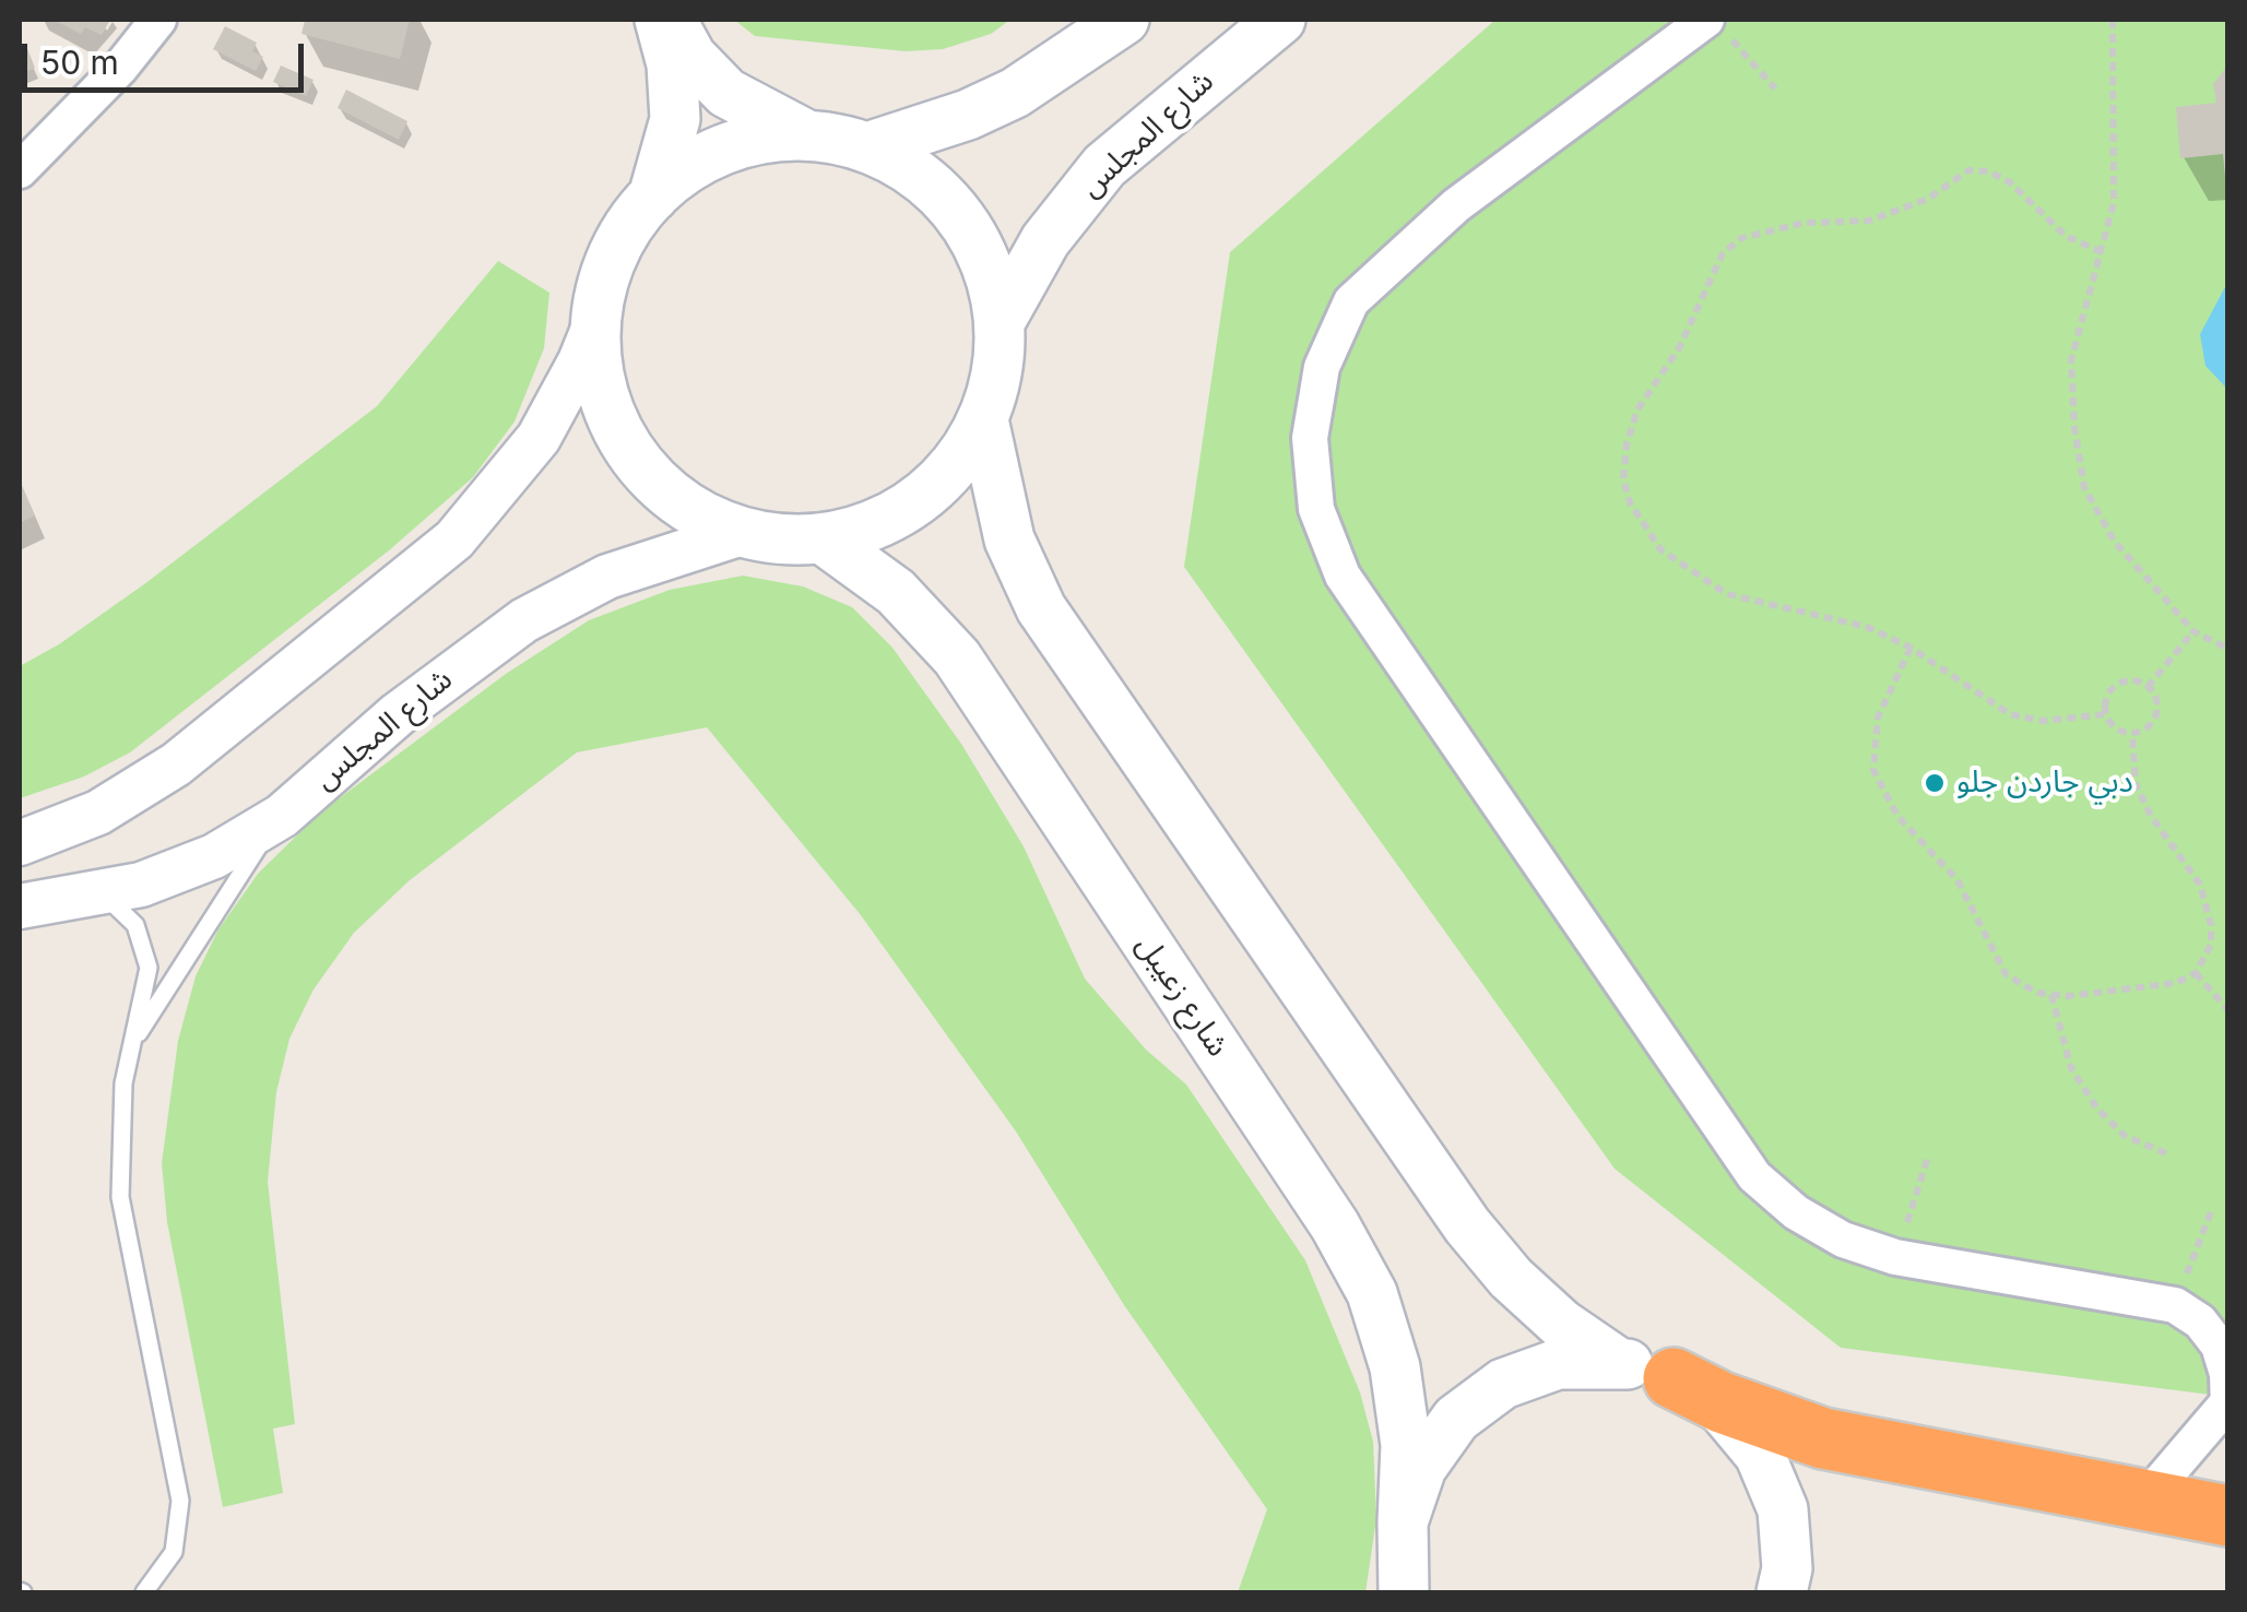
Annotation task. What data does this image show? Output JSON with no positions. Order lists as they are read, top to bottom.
{
  "streets": {
    "main road": ["شارع المجلس", "شارع زعيبل"]
  },
  "places": ["دبي جاردن جلو"],
  "scale_bar": "50 m"
}
